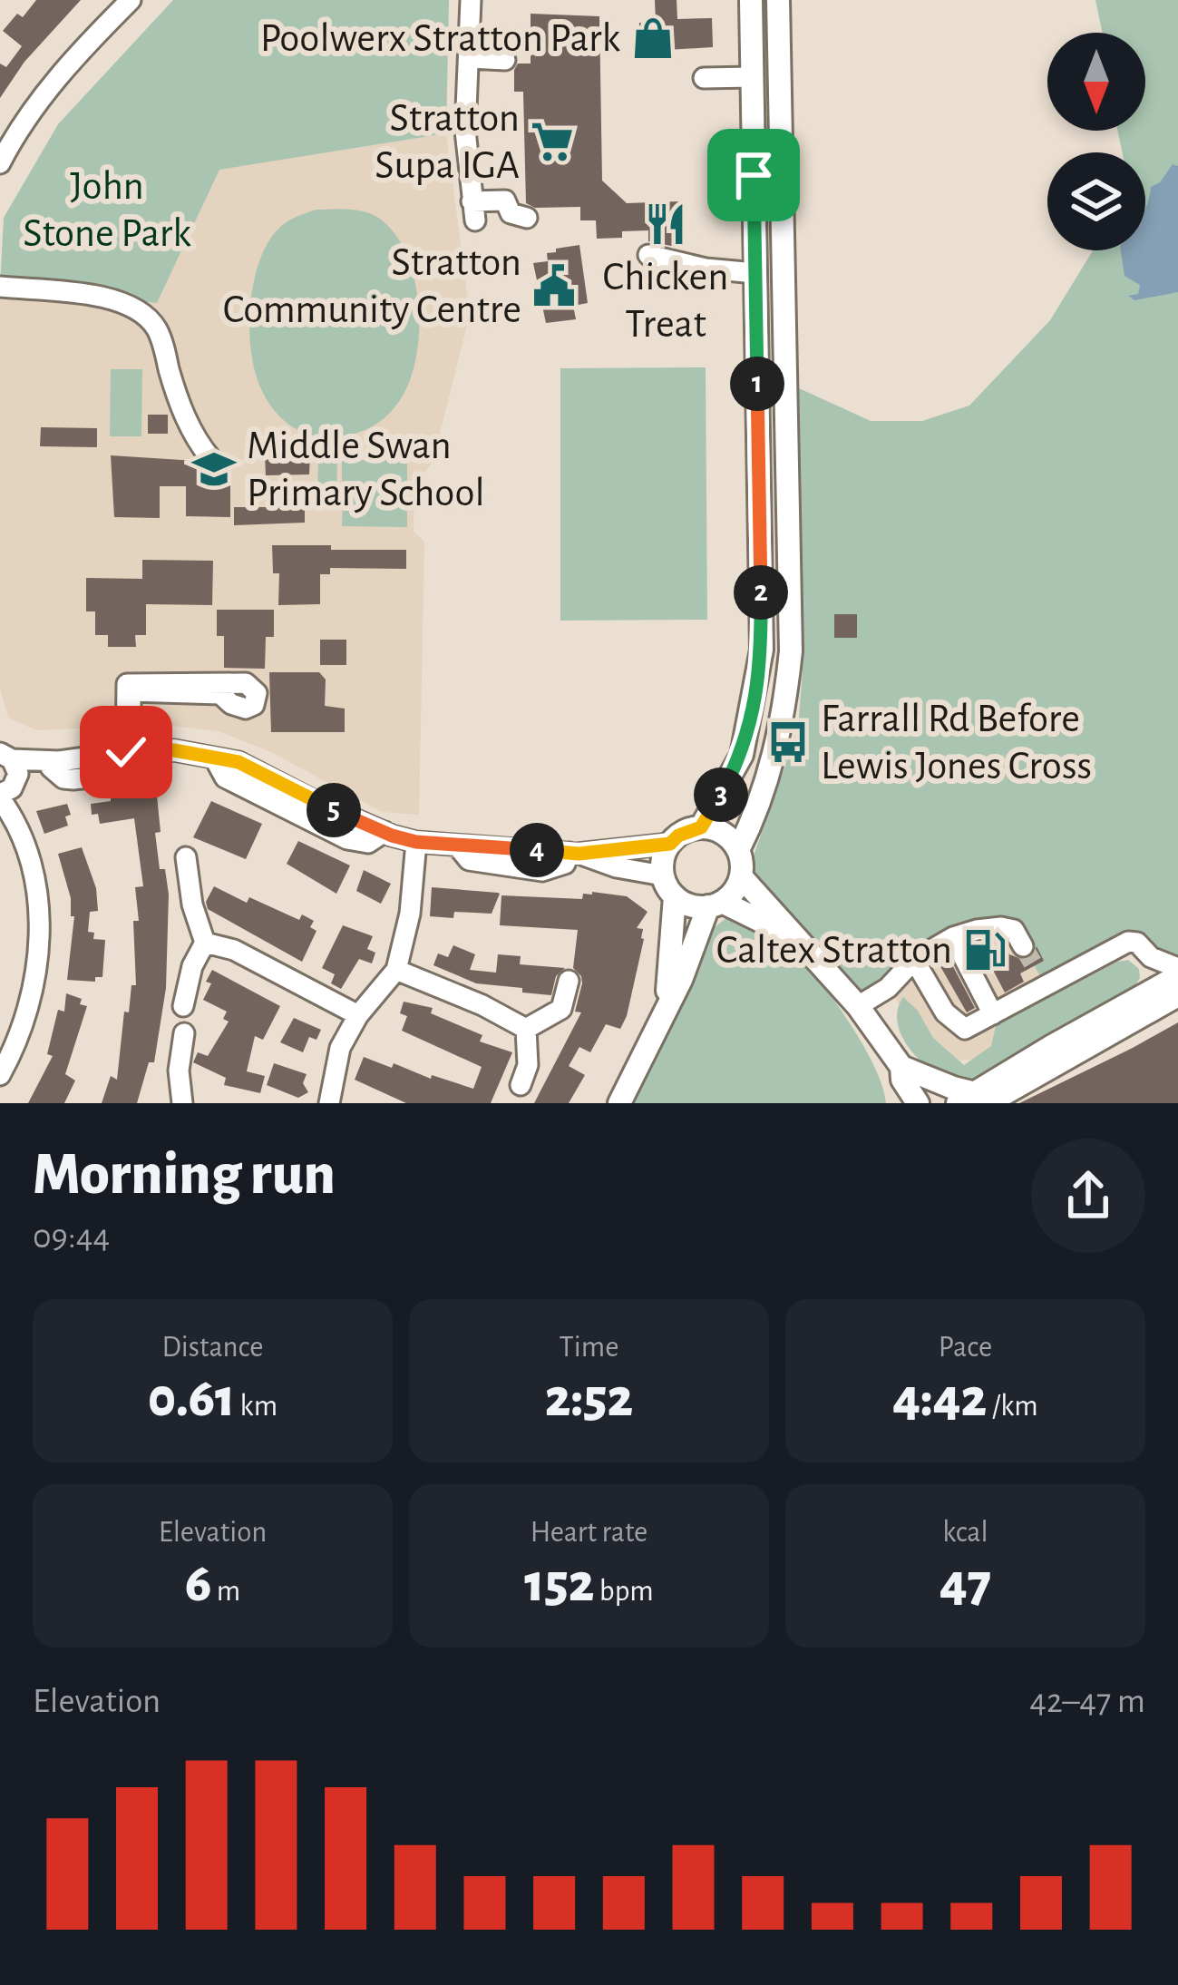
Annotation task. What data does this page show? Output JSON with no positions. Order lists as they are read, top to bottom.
{
  "parks": ["John Stone Park"],
  "places": {
    "shop": ["Poolwerx Stratton Park"],
    "supermarket": ["Stratton Supa IGA"],
    "restaurant": ["Chicken Treat"],
    "public building": ["Stratton Community Centre"],
    "school or university": ["Middle Swan Primary School"],
    "bus stop": ["Farrall Rd Before Lewis Jones Cross"],
    "fuel station": ["Caltex Stratton"]
  },
  "north": "bottom",
  "page": {
    "pins": [
      "1",
      "2",
      "3",
      "5",
      "4"
    ],
    "heading": ["Morning run", "09:44"],
    "stats": [
      ["Distance", "0.61 km"],
      ["Time", "2:52"],
      ["Pace", "4:42 /km"],
      ["Elevation", "6 m"],
      ["Heart rate", "152 bpm"],
      ["kcal", "47"]
    ],
    "chart": ["Elevation", "42–47 m"]
  }
}
